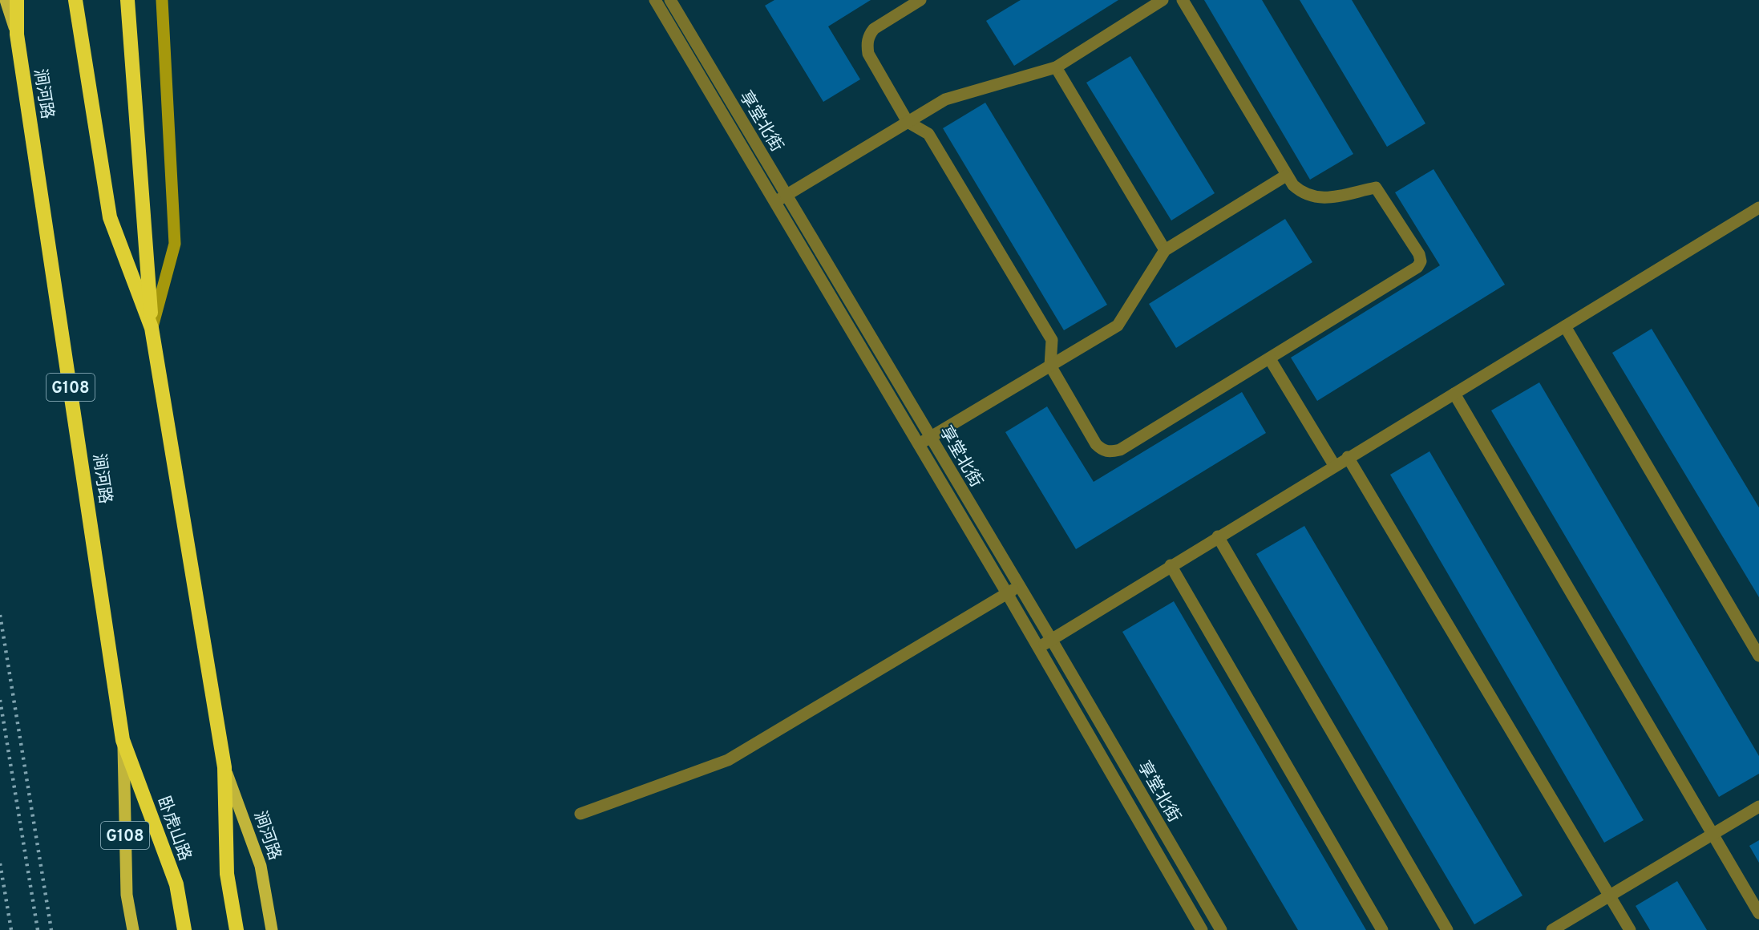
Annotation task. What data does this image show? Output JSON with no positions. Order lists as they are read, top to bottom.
{
  "streets": {
    "highway": ["涧河路", "G108", "卧虎山路"],
    "street": ["享堂北街"]
  },
  "crossings": [
    ["涧河路", "卧虎山路"]
  ]
}
